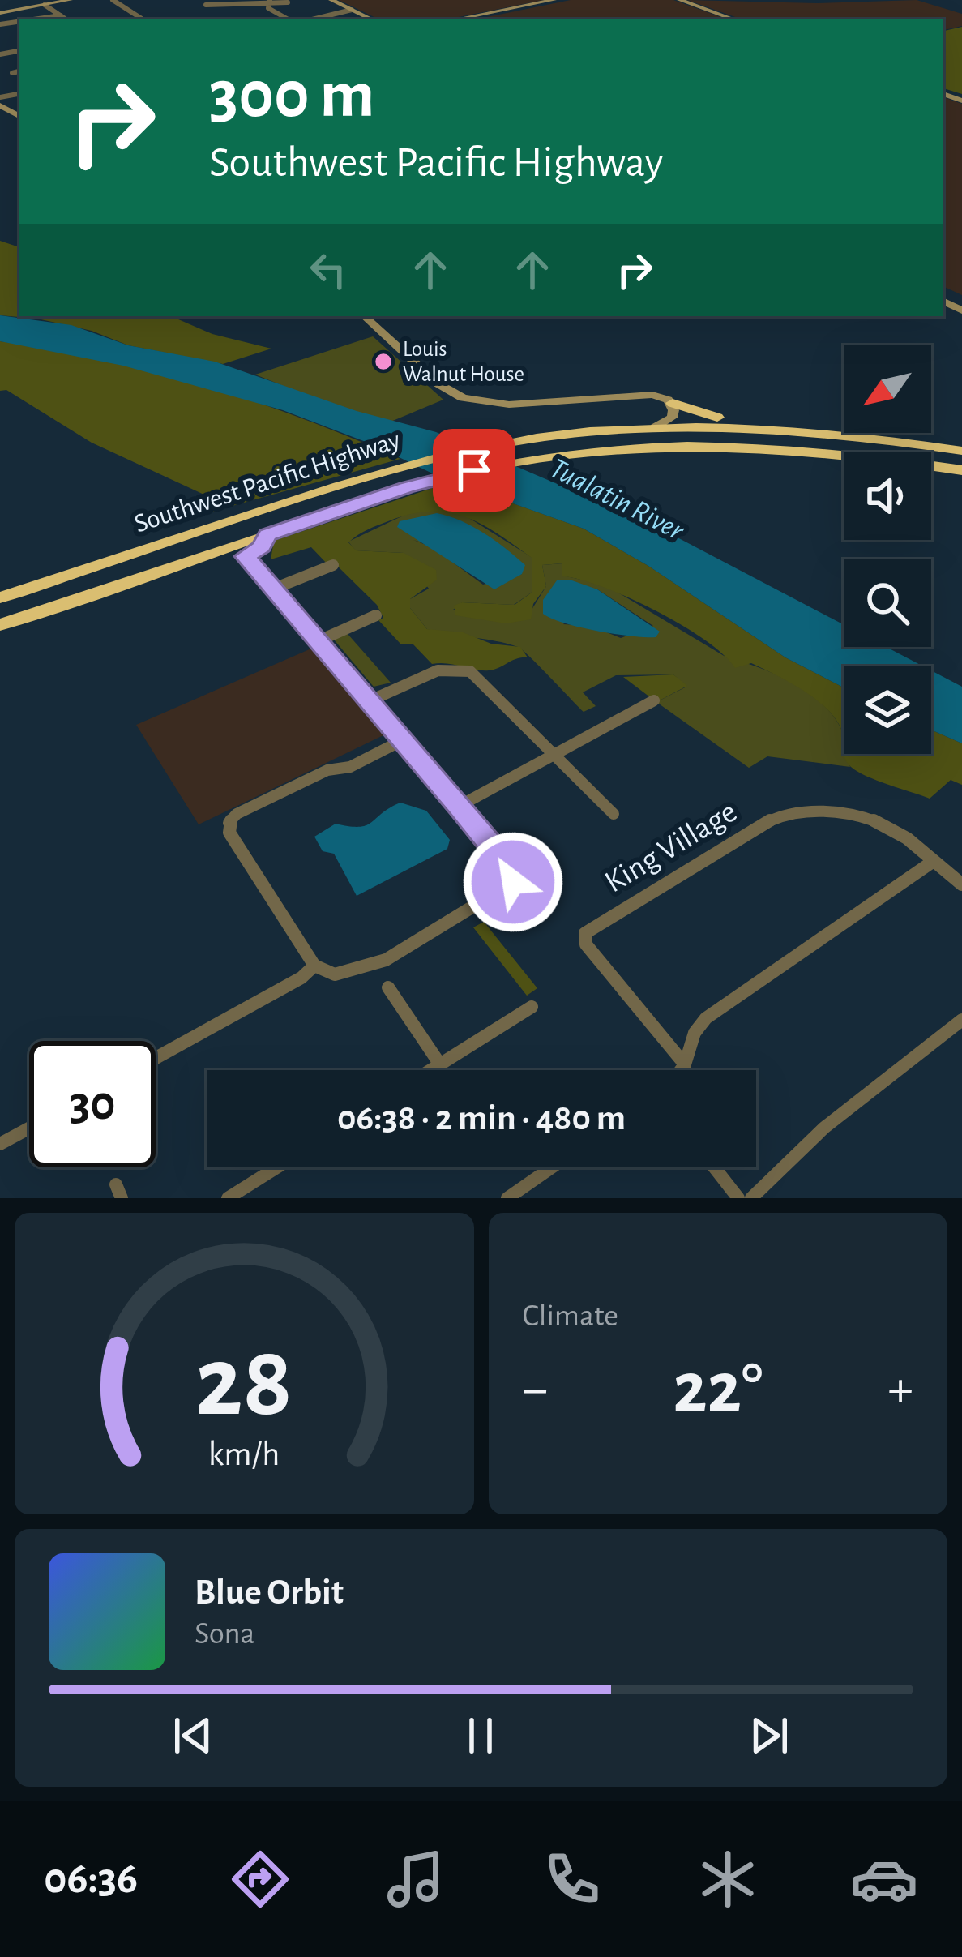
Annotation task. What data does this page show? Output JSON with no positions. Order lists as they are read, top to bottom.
{
  "streets": {
    "highway": ["Southwest Pacific Highway"],
    "street": ["King Village"]
  },
  "water": ["Tualatin River"],
  "places": ["Louis Walnut House"],
  "north": "bottom left",
  "page": {
    "turn": ["300 m", "Southwest Pacific Highway"],
    "limit": "30",
    "trip": "06:38 · 2 min · 480 m",
    "tile": "Climate",
    "heat": ["−", "22°", "+"],
    "song": ["Blue Orbit", "Sona"],
    "tabs": "06:36",
    "gauge": ["28", "km/h"]
  }
}
